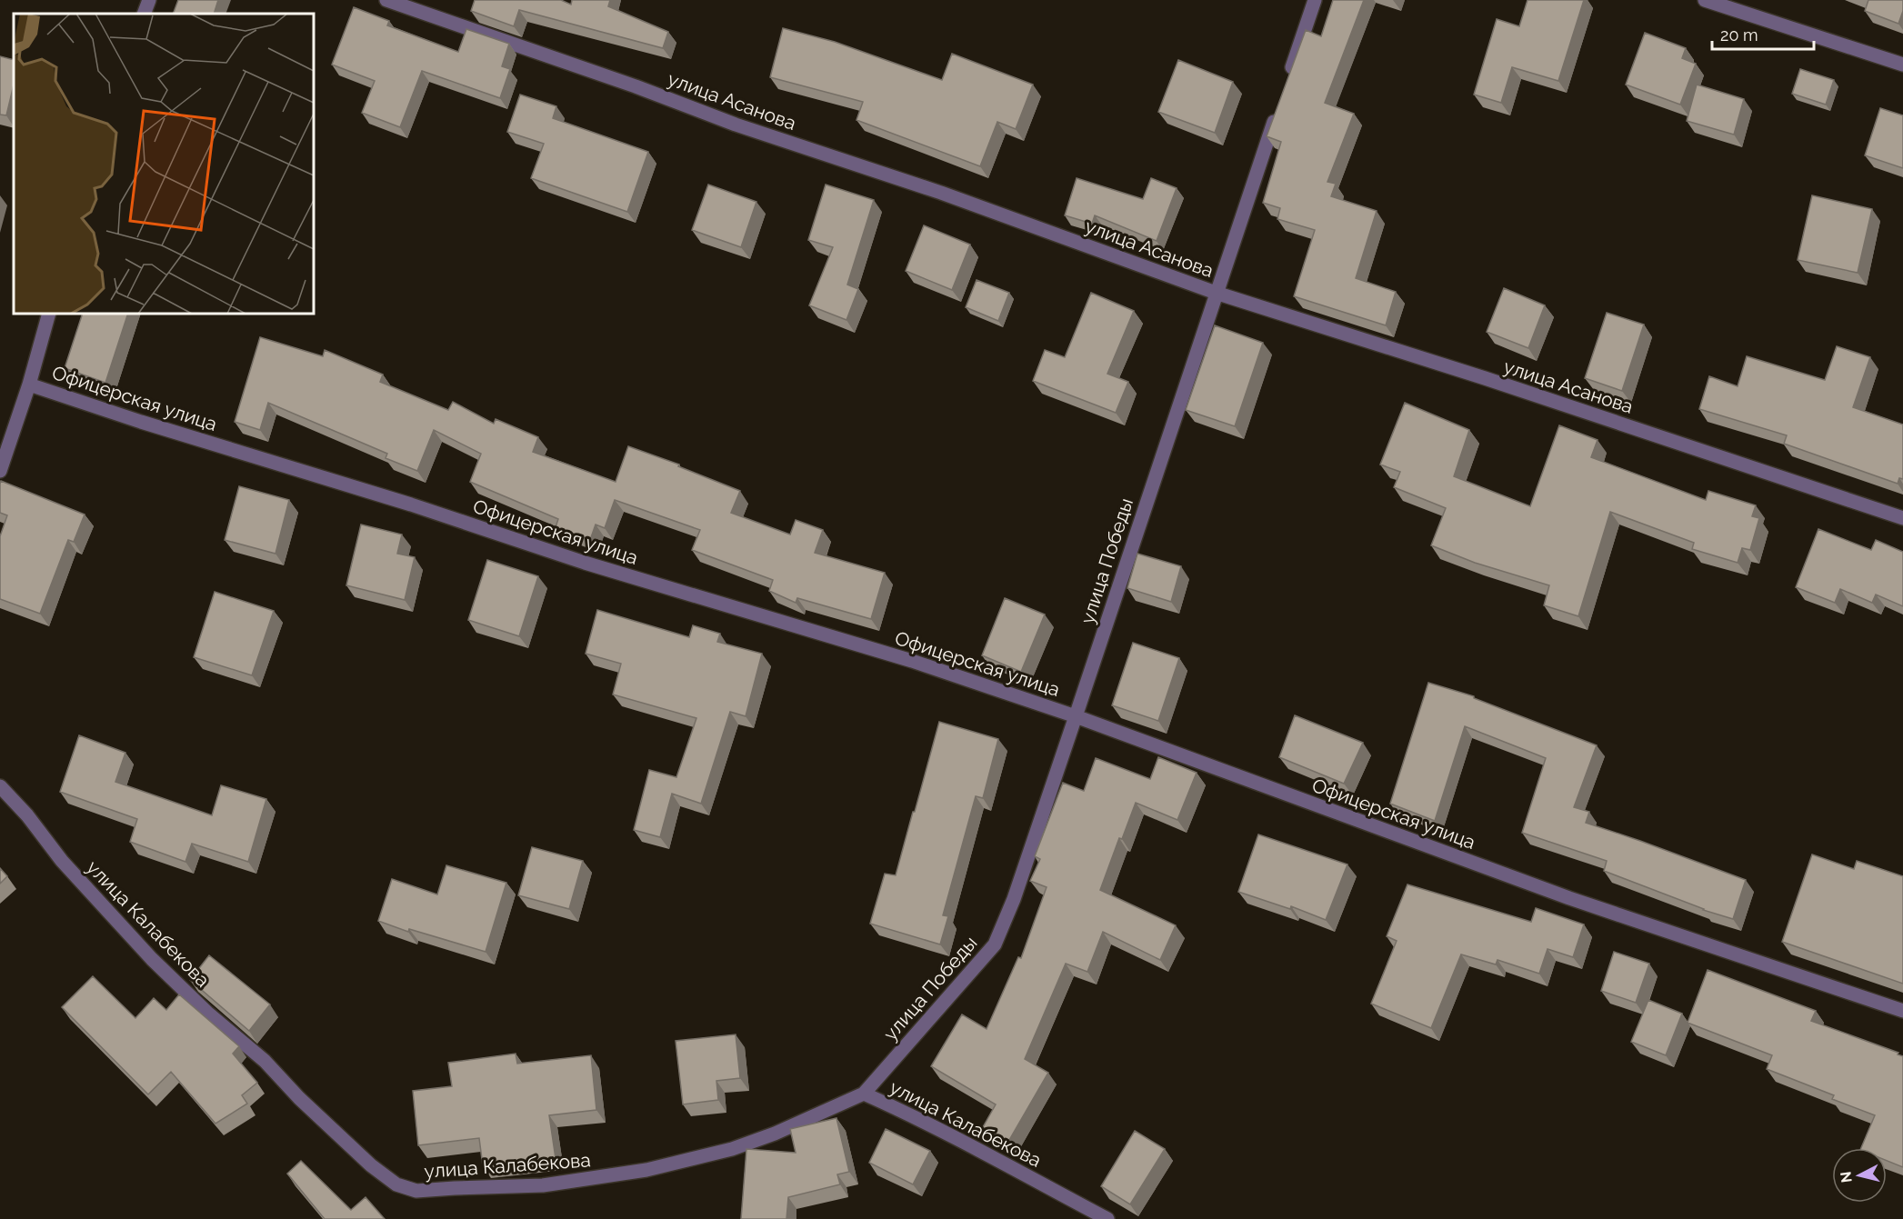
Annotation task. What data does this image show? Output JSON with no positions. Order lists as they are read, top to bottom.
{
  "streets": {
    "street": [
      "улица Асанова",
      "Офицерская улица",
      "улица Победы",
      "улица Калабекова"
    ]
  },
  "crossings": [
    ["улица Асанова", "улица Победы"],
    ["Офицерская улица", "улица Победы"],
    ["улица Победы", "улица Калабекова"]
  ],
  "scale_bar": "20 m",
  "north": "left"
}
